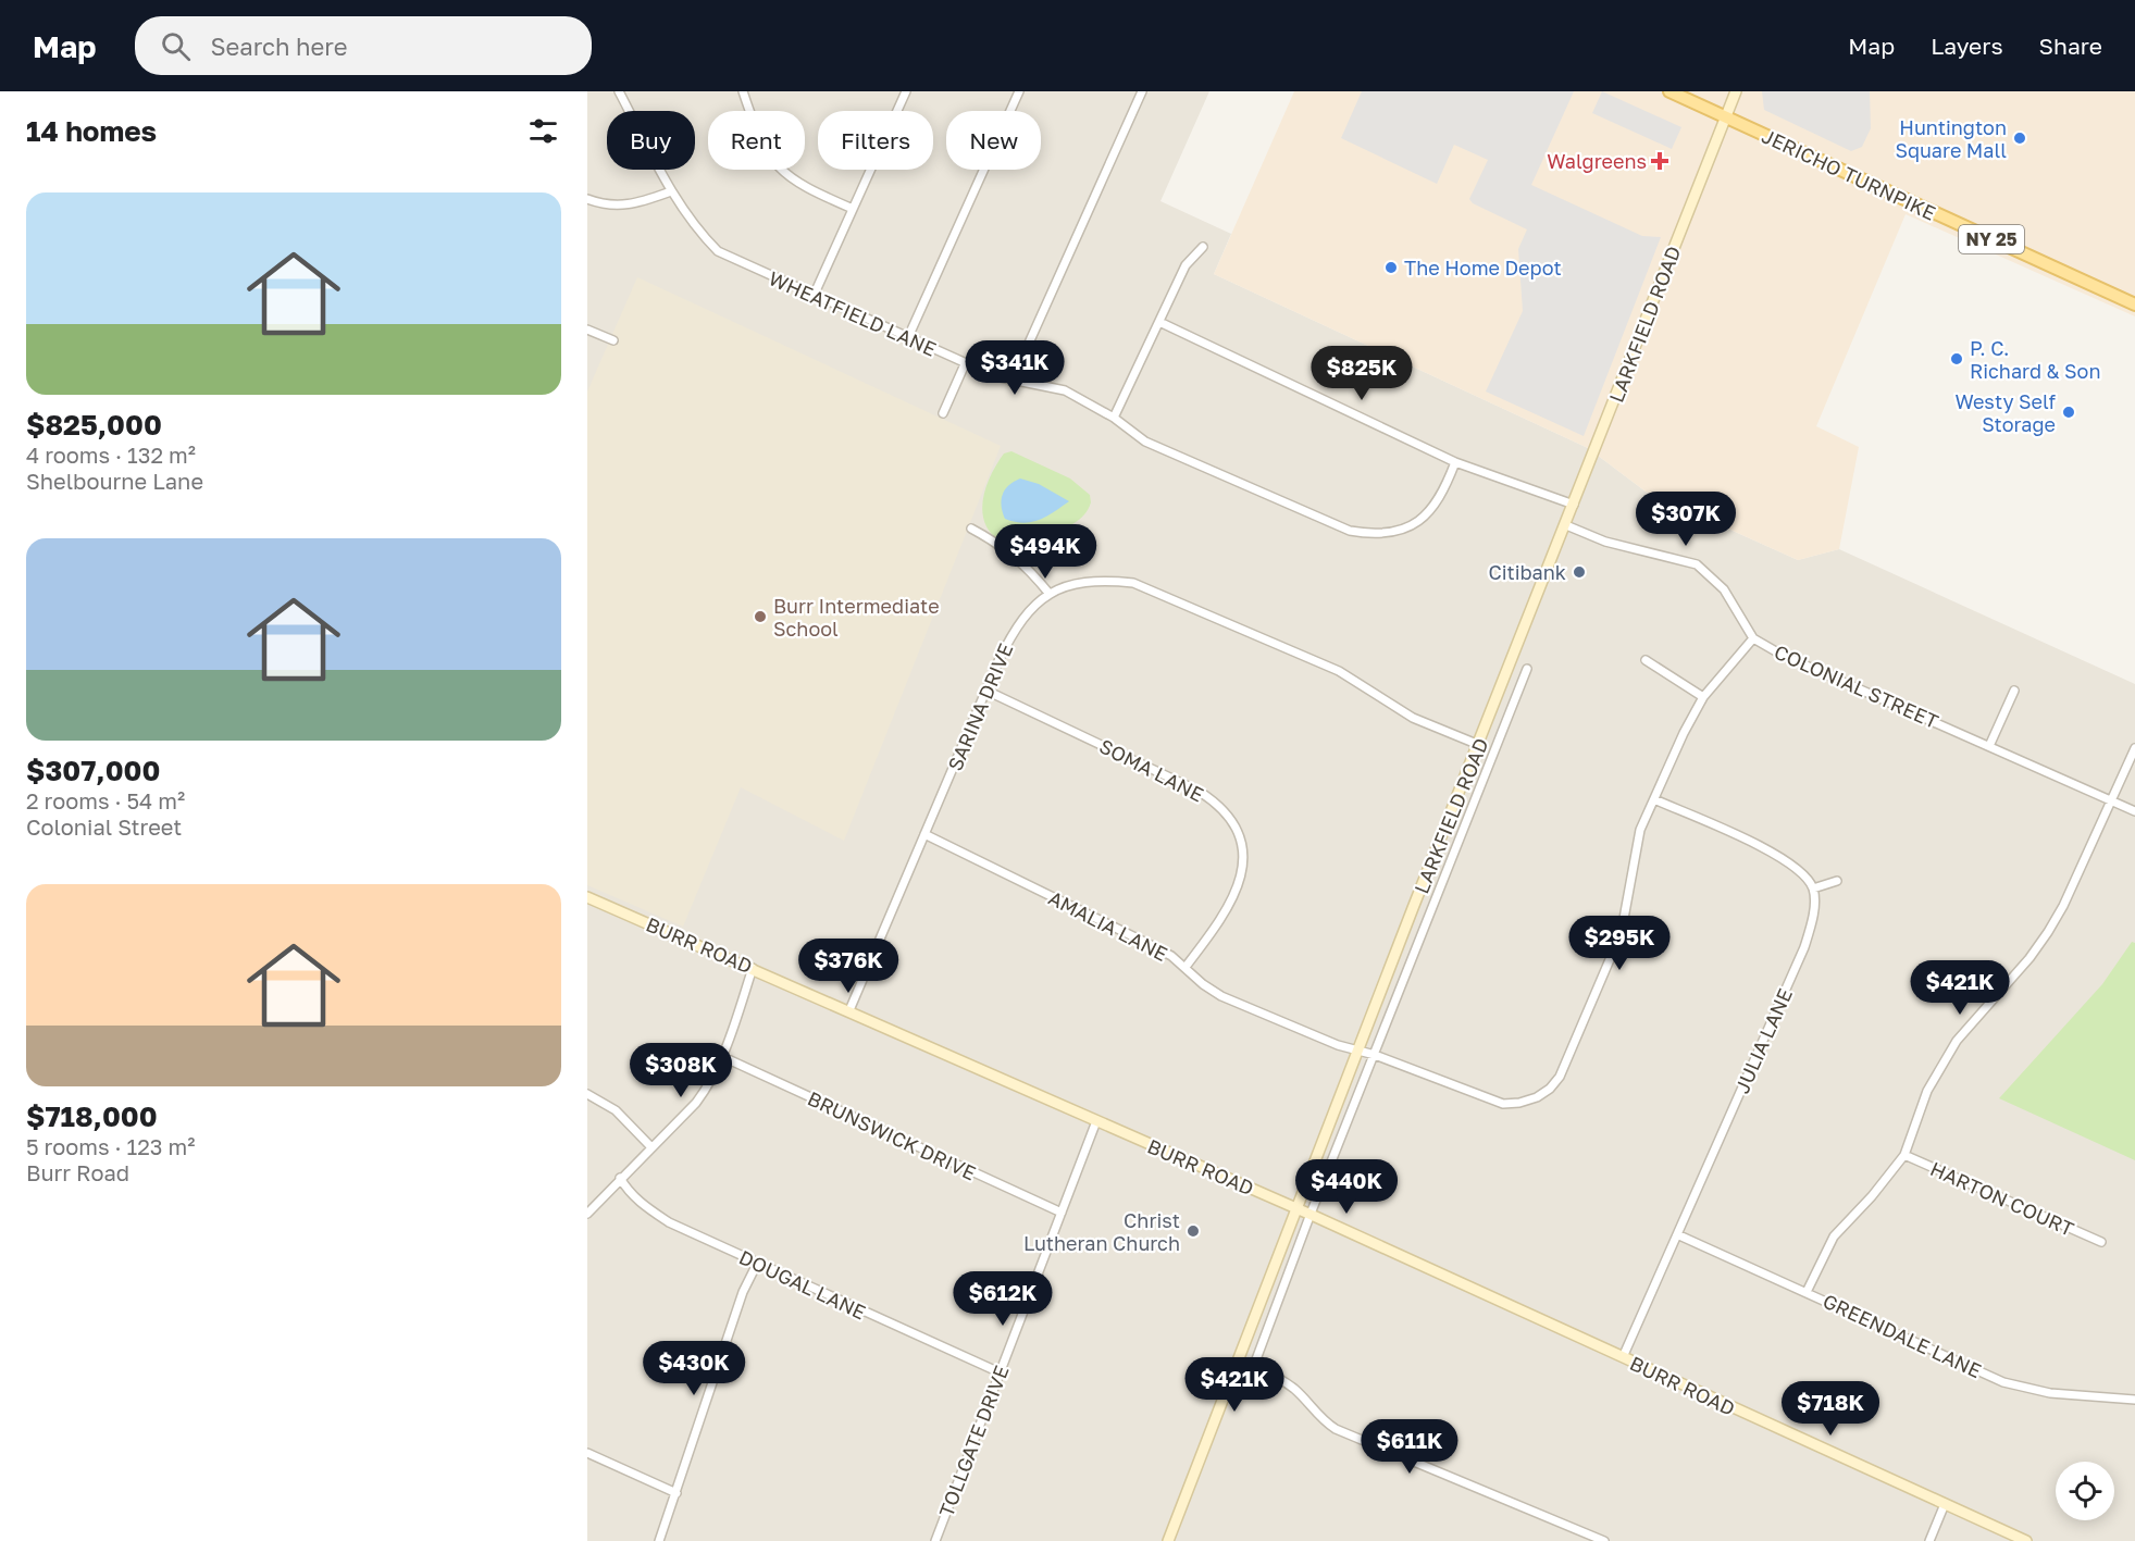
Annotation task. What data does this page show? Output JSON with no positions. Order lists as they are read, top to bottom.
{
  "streets": {
    "main road": ["JERICHO TURNPIKE", "NY 25"],
    "street": [
      "WHEATFIELD LANE",
      "LARKFIELD ROAD",
      "COLONIAL STREET",
      "SARINA DRIVE",
      "SOMA LANE",
      "AMALIA LANE",
      "BURR ROAD",
      "JULIA LANE",
      "BRUNSWICK DRIVE",
      "HARTON COURT",
      "DOUGAL LANE",
      "GREENDALE LANE",
      "TOLLGATE DRIVE"
    ]
  },
  "crossings": [
    ["JERICHO TURNPIKE", "LARKFIELD ROAD"],
    ["LARKFIELD ROAD", "COLONIAL STREET"],
    ["LARKFIELD ROAD", "SARINA DRIVE"],
    ["LARKFIELD ROAD", "AMALIA LANE"],
    ["LARKFIELD ROAD", "BURR ROAD"],
    ["COLONIAL STREET", "AMALIA LANE"],
    ["SARINA DRIVE", "SOMA LANE"],
    ["SARINA DRIVE", "AMALIA LANE"],
    ["SARINA DRIVE", "BURR ROAD"],
    ["SOMA LANE", "AMALIA LANE"],
    ["BURR ROAD", "JULIA LANE"],
    ["BURR ROAD", "TOLLGATE DRIVE"],
    ["JULIA LANE", "GREENDALE LANE"],
    ["BRUNSWICK DRIVE", "TOLLGATE DRIVE"],
    ["DOUGAL LANE", "TOLLGATE DRIVE"]
  ],
  "places": {
    "other": [
      "Huntington Square Mall",
      "The Home Depot",
      "P. C. Richard & Son",
      "Westy Self Storage",
      "Citibank",
      "Burr Intermediate School",
      "Christ Lutheran Church"
    ],
    "health": ["Walgreens"]
  },
  "page": {
    "header": "Map",
    "search": "Search here",
    "nav": ["Map", "Layers", "Share"],
    "heading": "14 homes",
    "chip": [
      "Buy",
      "Rent",
      "Filters",
      "New"
    ],
    "list": [
      {
        "name": "$825,000",
        "note": "4 rooms · 132 m² · Shelbourne Lane"
      },
      {
        "name": "$307,000",
        "note": "2 rooms · 54 m² · Colonial Street"
      },
      {
        "name": "$718,000",
        "note": "5 rooms · 123 m² · Burr Road"
      }
    ],
    "price": [
      "$341K",
      "$825K",
      "$307K",
      "$494K",
      "$295K",
      "$376K",
      "$421K",
      "$308K",
      "$440K",
      "$612K",
      "$430K",
      "$421K",
      "$718K",
      "$611K"
    ]
  }
}
